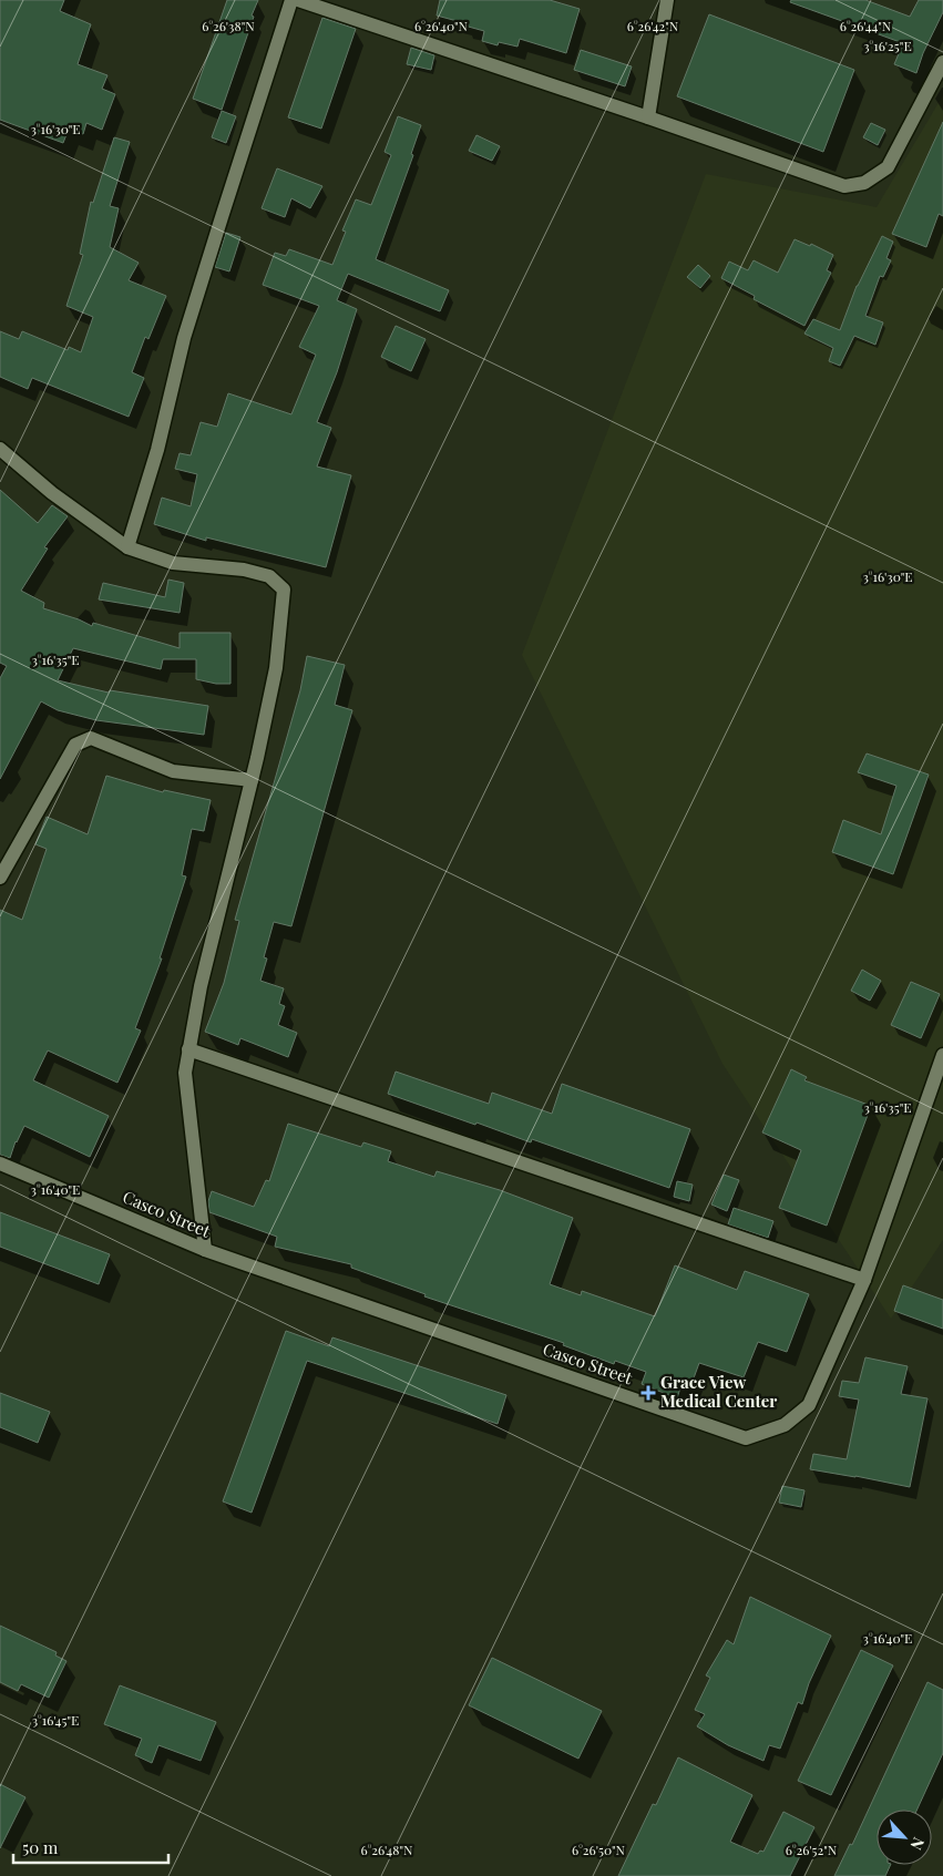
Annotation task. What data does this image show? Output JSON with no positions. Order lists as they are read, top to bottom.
{
  "streets": {
    "street": ["Casco Street"]
  },
  "places": {
    "health": ["Grace View Medical Center"]
  },
  "scale_bar": "50 m",
  "north": "bottom right",
  "coordinates": [
    "6°26'38\"N",
    "6°26'40\"N",
    "6°26'42\"N",
    "6°26'44\"N",
    "3°16'25\"E",
    "3°16'30\"E",
    "3°16'35\"E",
    "3°16'40\"E",
    "3°16'45\"E",
    "6°26'48\"N",
    "6°26'50\"N",
    "6°26'52\"N"
  ]
}
